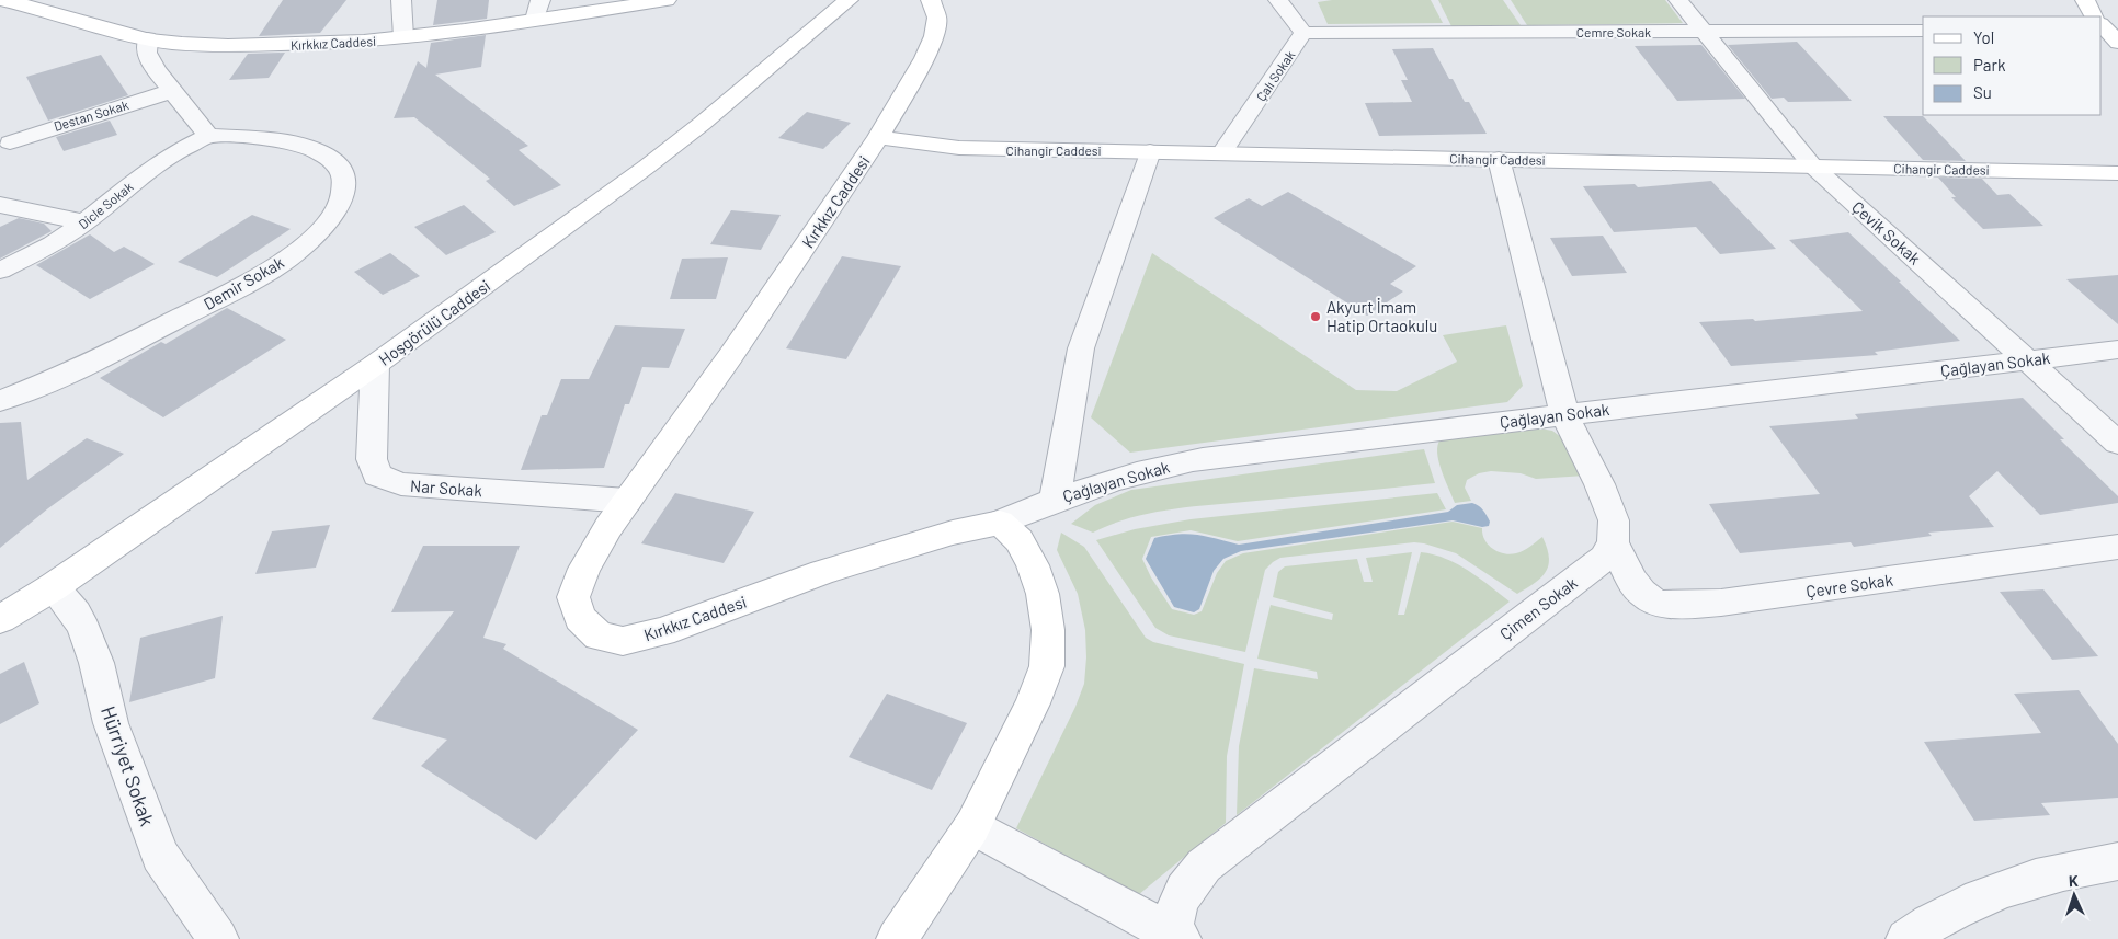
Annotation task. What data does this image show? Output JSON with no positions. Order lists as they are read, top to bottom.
{
  "streets": {
    "street": [
      "Cemre Sokak",
      "Kırkkız Caddesi",
      "Çalı Sokak",
      "Destan Sokak",
      "Cihangir Caddesi",
      "Dicle Sokak",
      "Çevik Sokak",
      "Demir Sokak",
      "Hoşgörülü Caddesi",
      "Çağlayan Sokak",
      "Nar Sokak",
      "Çevre Sokak",
      "Çimen Sokak",
      "Hürriyet Sokak"
    ]
  },
  "crossings": [
    ["Cemre Sokak", "Çalı Sokak"],
    ["Cemre Sokak", "Çevik Sokak"],
    ["Kırkkız Caddesi", "Cihangir Caddesi"],
    ["Kırkkız Caddesi", "Çağlayan Sokak"],
    ["Kırkkız Caddesi", "Nar Sokak"],
    ["Çalı Sokak", "Cihangir Caddesi"],
    ["Cihangir Caddesi", "Çevik Sokak"],
    ["Dicle Sokak", "Demir Sokak"],
    ["Çevik Sokak", "Çağlayan Sokak"],
    ["Hoşgörülü Caddesi", "Nar Sokak"],
    ["Hoşgörülü Caddesi", "Hürriyet Sokak"],
    ["Çevre Sokak", "Çimen Sokak"]
  ],
  "places": ["Akyurt İmam Hatip Ortaokulu"],
  "legend": ["Yol", "Park", "Su"],
  "north": "top"
}
